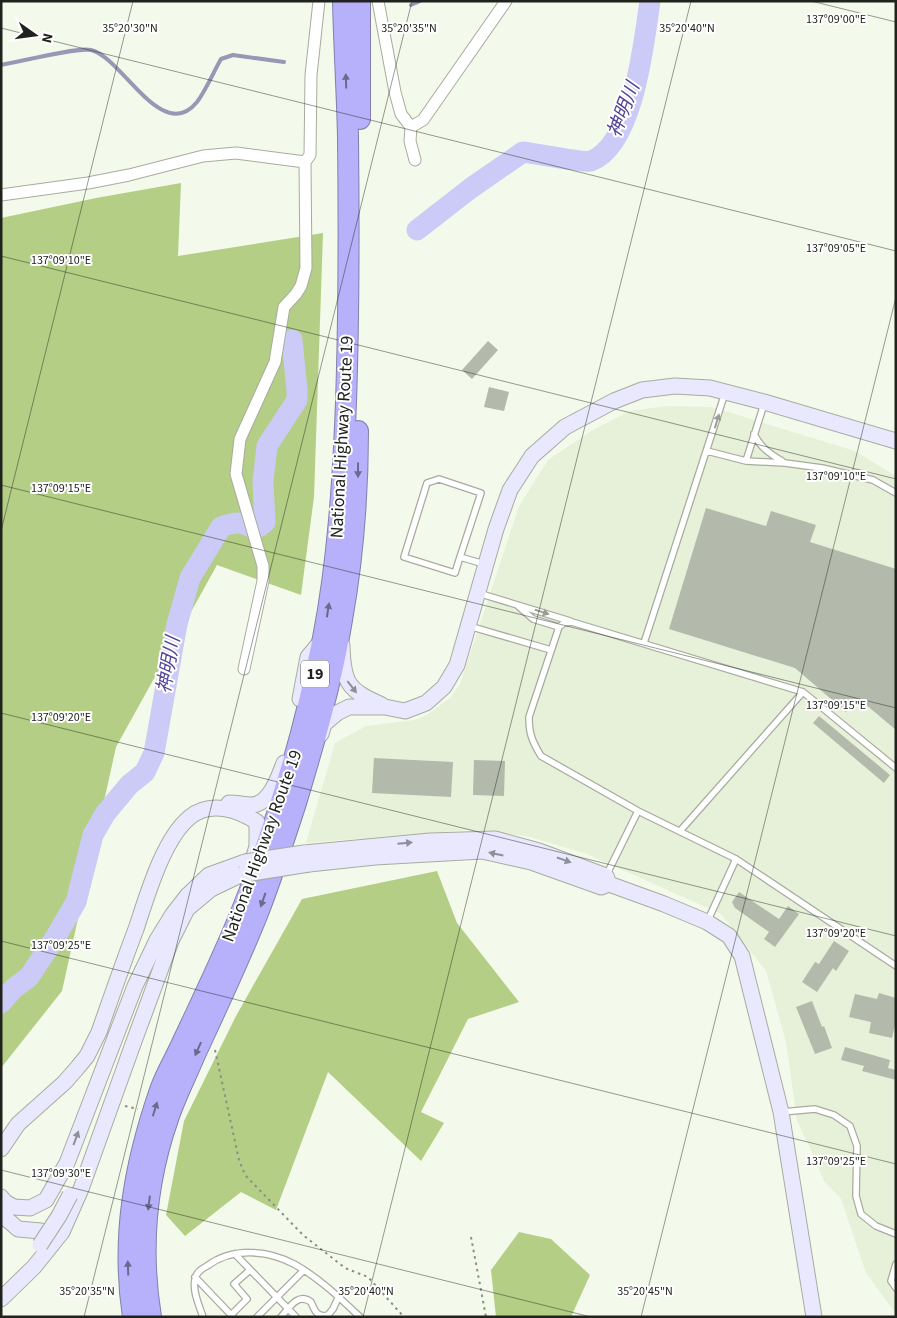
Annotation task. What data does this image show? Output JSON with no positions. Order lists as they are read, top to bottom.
{
  "streets": {
    "highway": ["National Highway Route 19", "19"]
  },
  "water": ["神明川"],
  "north": "right",
  "coordinates": [
    "137°09'00\"E",
    "35°20'35\"N",
    "35°20'40\"N",
    "35°20'30\"N",
    "137°09'05\"E",
    "137°09'10\"E",
    "137°09'15\"E",
    "137°09'20\"E",
    "137°09'25\"E",
    "137°09'30\"E",
    "35°20'45\"N"
  ]
}
